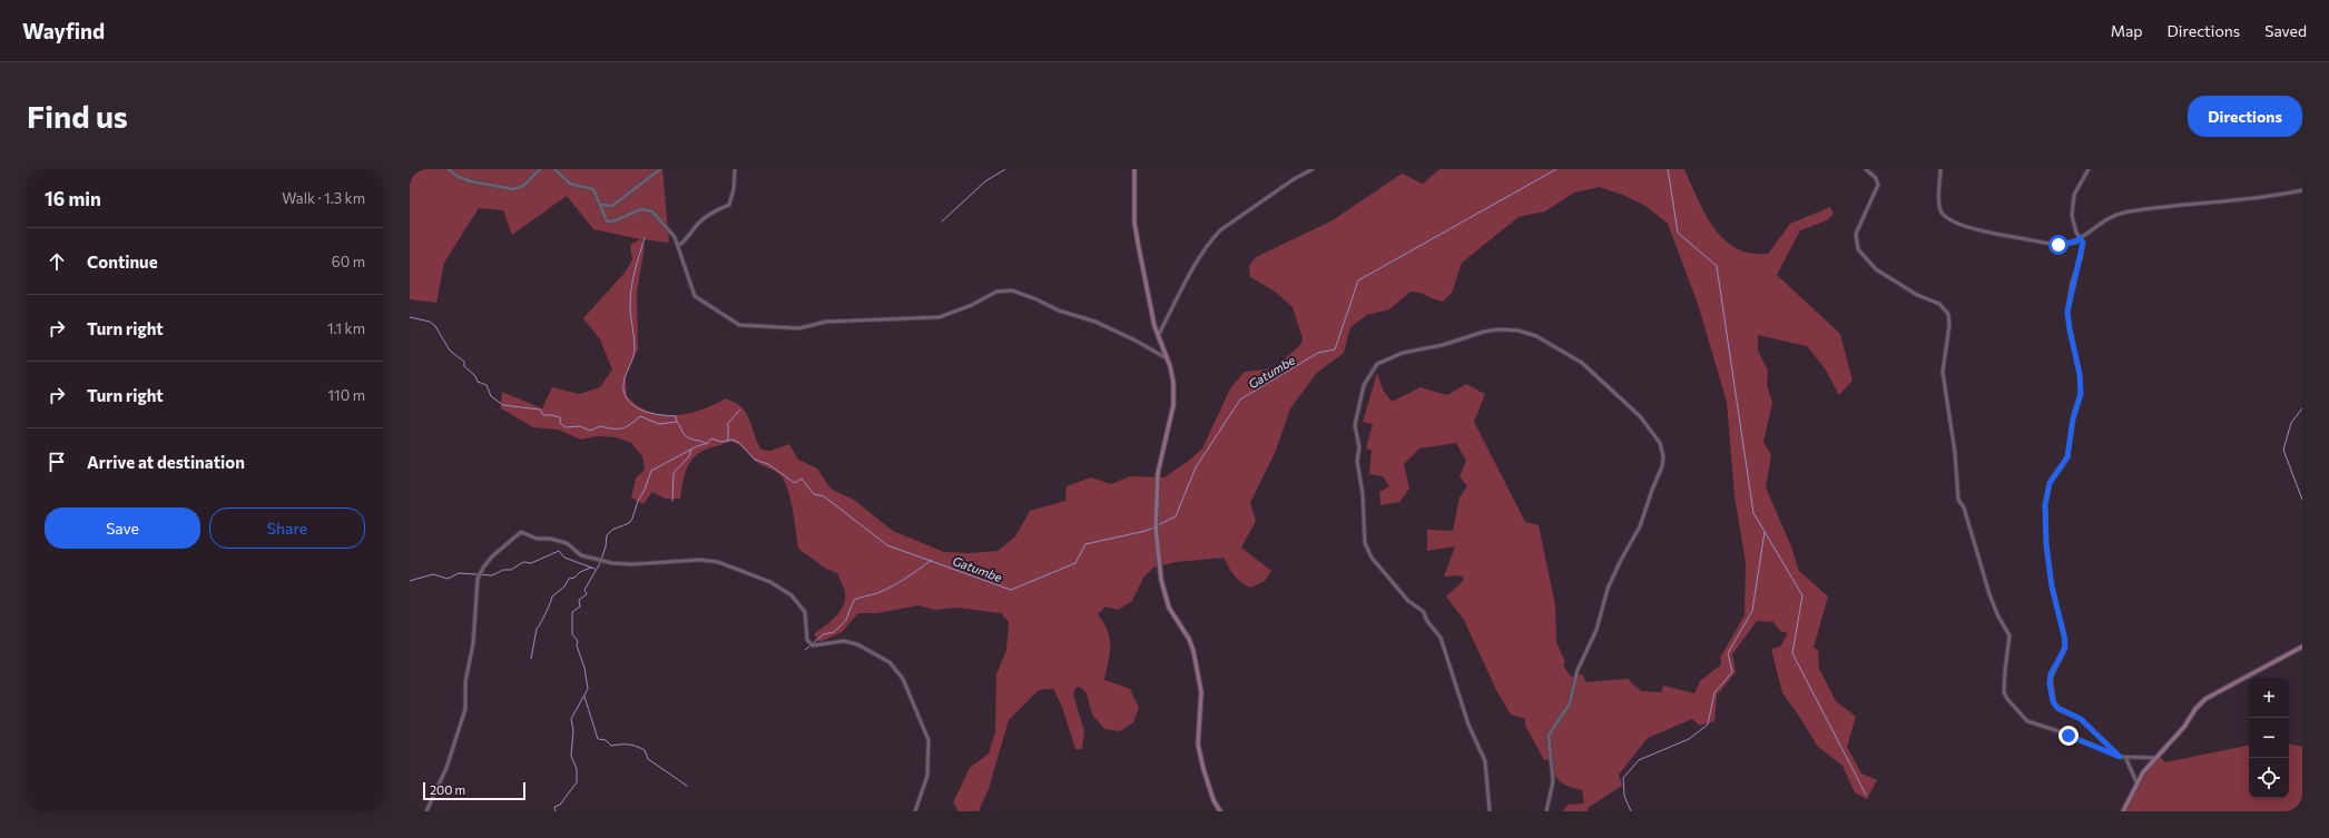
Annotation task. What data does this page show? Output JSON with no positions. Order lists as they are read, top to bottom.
{
  "water": ["Gatumbe"],
  "scale_bar": "200 m",
  "page": {
    "header": "Wayfind",
    "nav": ["Map", "Directions", "Saved"],
    "buttons": [
      "Directions",
      ["Save", "Share"]
    ],
    "title": "Find us",
    "heading": ["16 min", "Walk · 1.3 km"],
    "list": [
      ["Continue", "60 m"],
      ["Turn right", "1.1 km"],
      ["Turn right", "110 m"],
      "Arrive at destination"
    ],
    "map_buttons": ["+", "−"],
    "scale": "200 m"
  }
}
